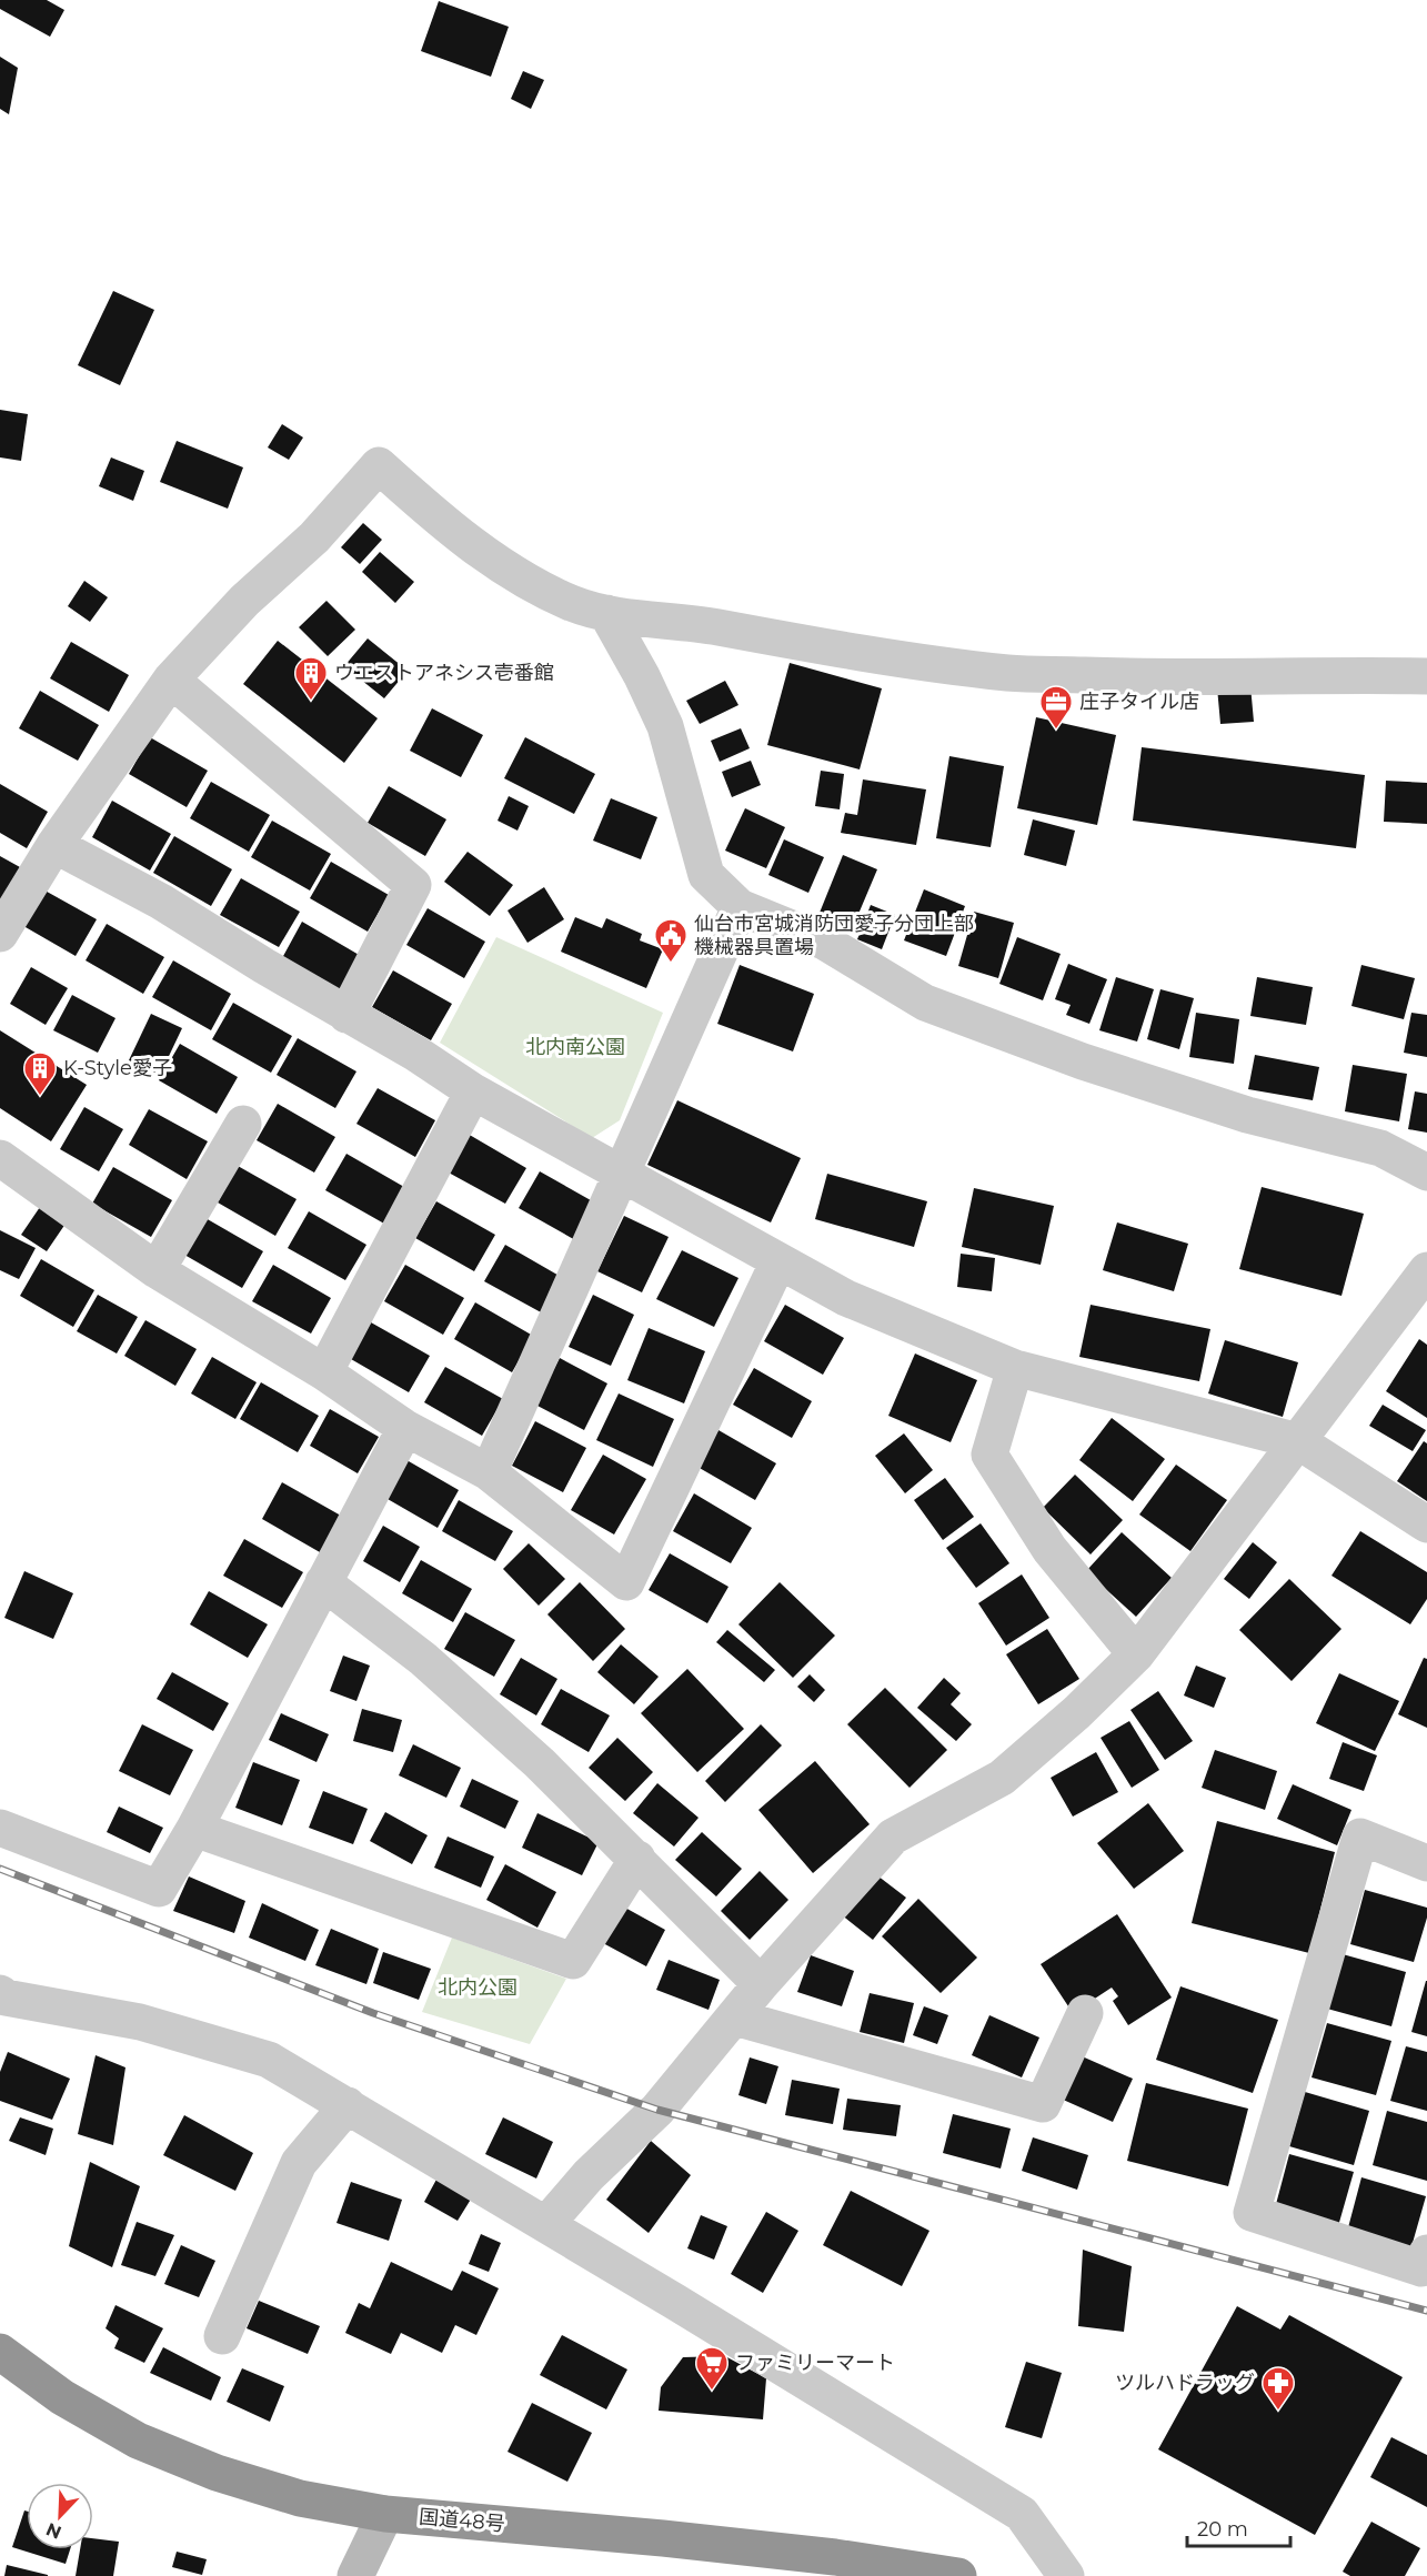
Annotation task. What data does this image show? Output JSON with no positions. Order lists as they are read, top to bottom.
{
  "streets": {
    "highway": ["国道48号"]
  },
  "parks": ["北内南公園", "北内公園"],
  "places": {
    "building": ["ウエストアネシス壱番館", "K-Style愛子"],
    "office": ["庄子タイル店"],
    "public building": ["仙台市宮城消防団愛子分団上部 機械器具置場"],
    "supermarket": ["ファミリーマート"],
    "pharmacy": ["ツルハドラッグ"]
  },
  "scale_bar": "20 m",
  "north": "bottom left"
}
